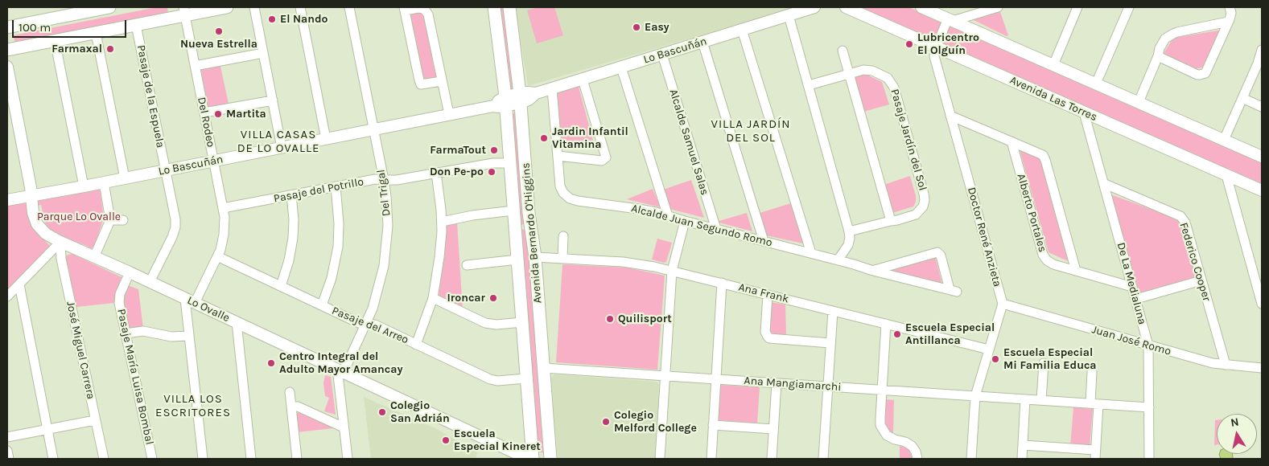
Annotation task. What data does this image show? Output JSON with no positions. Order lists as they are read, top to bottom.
{
  "streets": {
    "main road": ["Avenida Bernardo O'Higgins"],
    "street": [
      "Lo Bascuñán",
      "Pasaje de la Espuela",
      "Avenida Las Torres",
      "Del Rodeo",
      "Pasaje Jardín del Sol",
      "Alcalde Samuel Salas",
      "Pasaje del Potrillo",
      "Del Trigal",
      "Alberto Portales",
      "Alcalde Juan Segundo Romo",
      "Doctor René Anzieta",
      "Federico Cooper",
      "De La Medialuna",
      "Ana Frank",
      "Lo Ovalle",
      "Pasaje del Arreo",
      "Juan José Romo",
      "José Miguel Carrera",
      "Pasaje María Luisa Bombal",
      "Ana Mangiamarchi"
    ]
  },
  "crossings": [
    ["Lo Bascuñán", "Pasaje de la Espuela"],
    ["Lo Bascuñán", "Del Rodeo"],
    ["Lo Bascuñán", "Alcalde Samuel Salas"],
    ["Lo Bascuñán", "Del Trigal"],
    ["Lo Bascuñán", "Avenida Bernardo O'Higgins"],
    ["Lo Bascuñán", "Lo Ovalle"],
    ["Pasaje de la Espuela", "Lo Ovalle"],
    ["Avenida Las Torres", "Doctor René Anzieta"],
    ["Avenida Las Torres", "De La Medialuna"],
    ["Del Rodeo", "Pasaje del Potrillo"],
    ["Del Rodeo", "Lo Ovalle"],
    ["Del Rodeo", "Pasaje del Arreo"],
    ["Alcalde Samuel Salas", "Alcalde Juan Segundo Romo"],
    ["Pasaje del Potrillo", "Del Trigal"],
    ["Pasaje del Potrillo", "Avenida Bernardo O'Higgins"],
    ["Del Trigal", "Lo Ovalle"],
    ["Del Trigal", "Pasaje del Arreo"],
    ["Alberto Portales", "De La Medialuna"],
    ["Avenida Bernardo O'Higgins", "Ana Frank"],
    ["Avenida Bernardo O'Higgins", "Pasaje del Arreo"],
    ["Avenida Bernardo O'Higgins", "Ana Mangiamarchi"],
    ["Doctor René Anzieta", "Juan José Romo"],
    ["Federico Cooper", "De La Medialuna"],
    ["Federico Cooper", "Juan José Romo"],
    ["De La Medialuna", "Juan José Romo"],
    ["De La Medialuna", "Ana Mangiamarchi"],
    ["Lo Ovalle", "José Miguel Carrera"],
    ["Lo Ovalle", "Pasaje María Luisa Bombal"]
  ],
  "districts": ["VILLA JARDÍN DEL SOL", "VILLA CASAS DE LO OVALLE", "VILLA LOS ESCRITORES"],
  "parks": ["Parque Lo Ovalle"],
  "places": [
    "El Nando",
    "Easy",
    "Nueva Estrella",
    "Lubricentro El Olguín",
    "Farmaxal",
    "Martita",
    "Jardin Infantil Vitamina",
    "FarmaTout",
    "Don Pe-po",
    "Ironcar",
    "Quilisport",
    "Escuela Especial Antillanca",
    "Escuela Especial Mi Familia Educa",
    "Centro Integral del Adulto Mayor Amancay",
    "Colegio San Adrián",
    "Colegio Melford College",
    "Escuela Especial Kineret"
  ],
  "scale_bar": "100 m",
  "north": "top"
}
